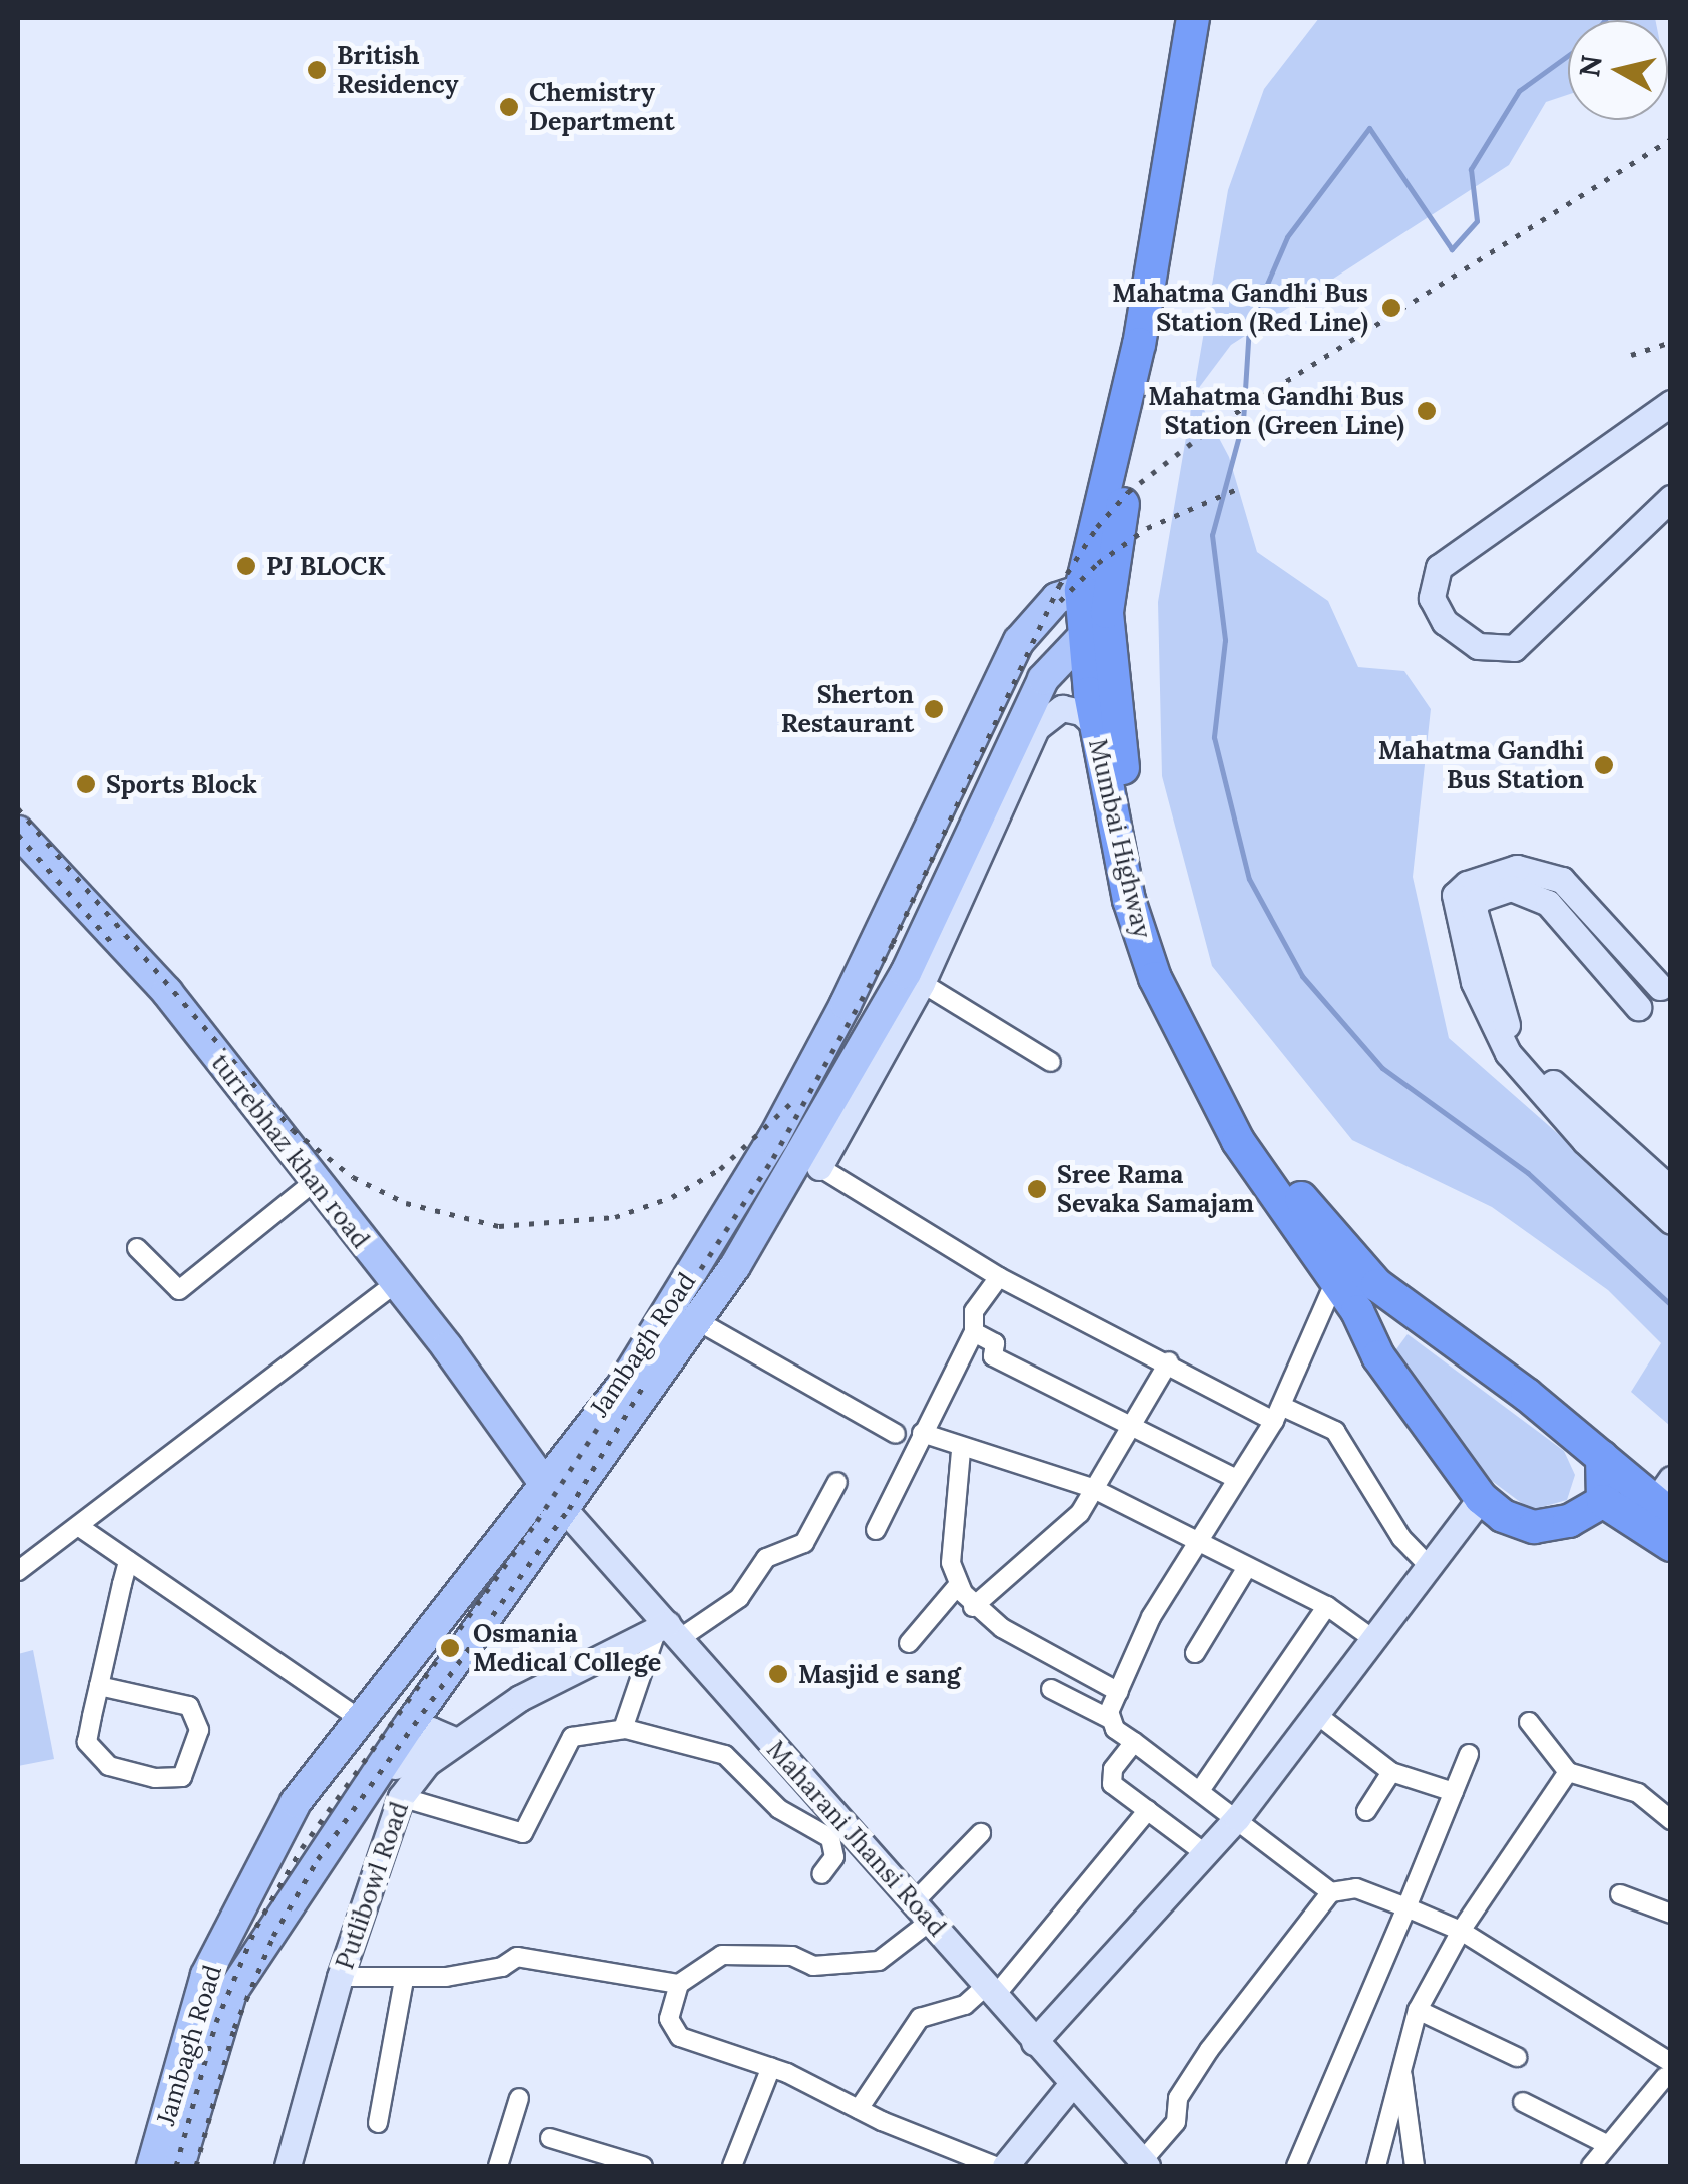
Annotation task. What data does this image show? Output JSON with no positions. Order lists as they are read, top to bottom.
{
  "streets": {
    "highway": ["Mumbai Highway"],
    "main road": ["turrebhaz khan road", "Jambagh Road"],
    "street": ["Maharani Jhansi Road", "Putlibowl Road"]
  },
  "crossings": [
    ["Mumbai Highway", "Jambagh Road"],
    ["turrebhaz khan road", "Jambagh Road"],
    ["Jambagh Road", "Maharani Jhansi Road"],
    ["Maharani Jhansi Road", "Putlibowl Road"]
  ],
  "places": [
    "British Residency",
    "Chemistry Department",
    "Mahatma Gandhi Bus Station (Red Line)",
    "Mahatma Gandhi Bus Station (Green Line)",
    "PJ BLOCK",
    "Sherton Restaurant",
    "Mahatma Gandhi Bus Station",
    "Sports Block",
    "Sree Rama Sevaka Samajam",
    "Osmania Medical College",
    "Masjid e sang"
  ],
  "north": "left"
}
